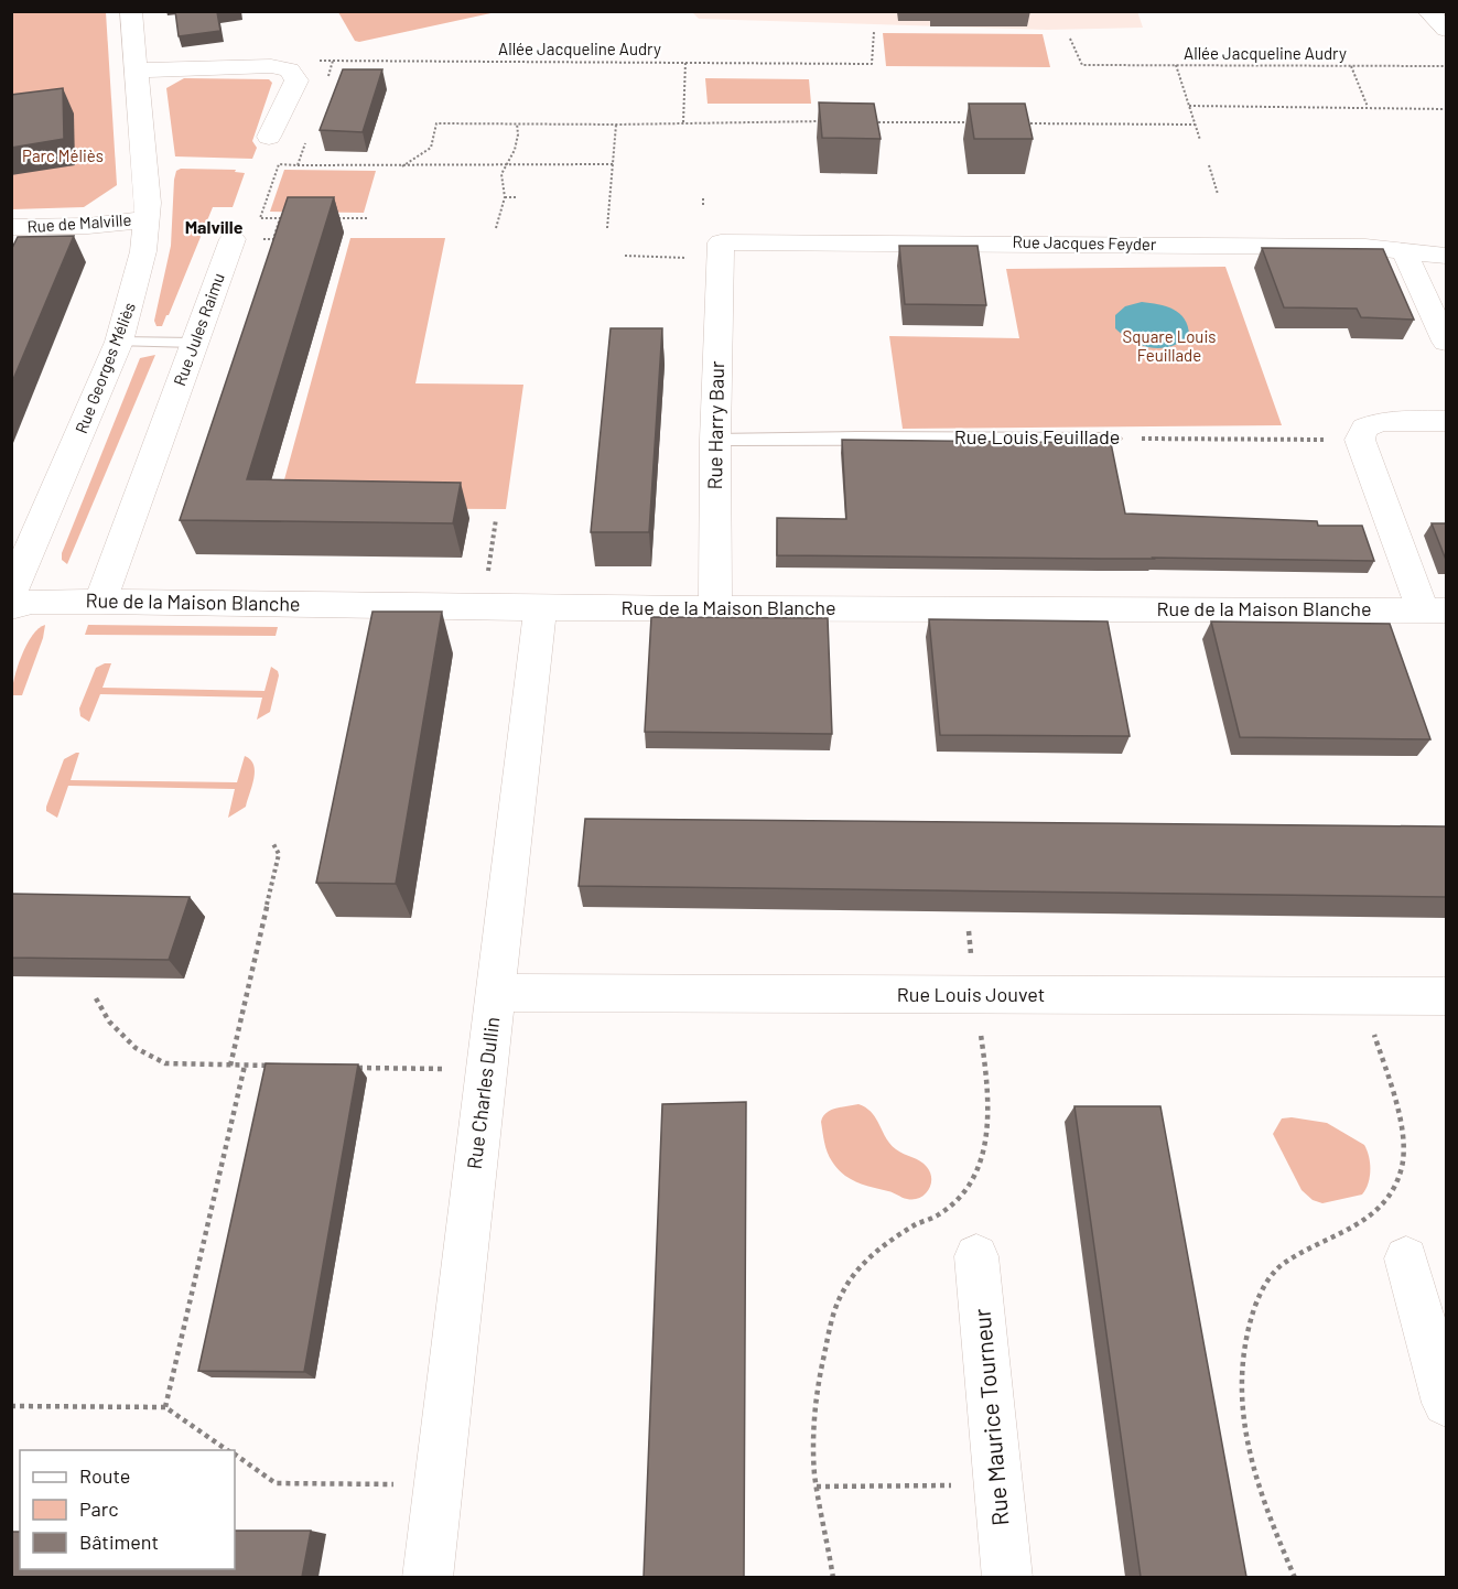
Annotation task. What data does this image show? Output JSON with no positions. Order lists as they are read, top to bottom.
{
  "streets": {
    "street": [
      "Rue de Malville",
      "Rue Jacques Feyder",
      "Rue Jules Raimu",
      "Rue Georges Méliès",
      "Rue Harry Baur",
      "Rue de la Maison Blanche",
      "Rue Louis Jouvet",
      "Rue Charles Dullin",
      "Rue Maurice Tourneur"
    ],
    "lane": ["Rue Louis Feuillade"],
    "path": ["Allée Jacqueline Audry"]
  },
  "crossings": [
    ["Rue de Malville", "Rue Georges Méliès"],
    ["Rue Jacques Feyder", "Rue Harry Baur"],
    ["Rue Jules Raimu", "Rue de la Maison Blanche"],
    ["Rue Harry Baur", "Rue Louis Feuillade"],
    ["Rue Harry Baur", "Rue de la Maison Blanche"],
    ["Rue de la Maison Blanche", "Rue Charles Dullin"],
    ["Rue Louis Jouvet", "Rue Charles Dullin"]
  ],
  "districts": ["Malville"],
  "parks": ["Parc Méliès", "Square Louis Feuillade"],
  "legend": ["Route", "Parc", "Bâtiment"]
}
